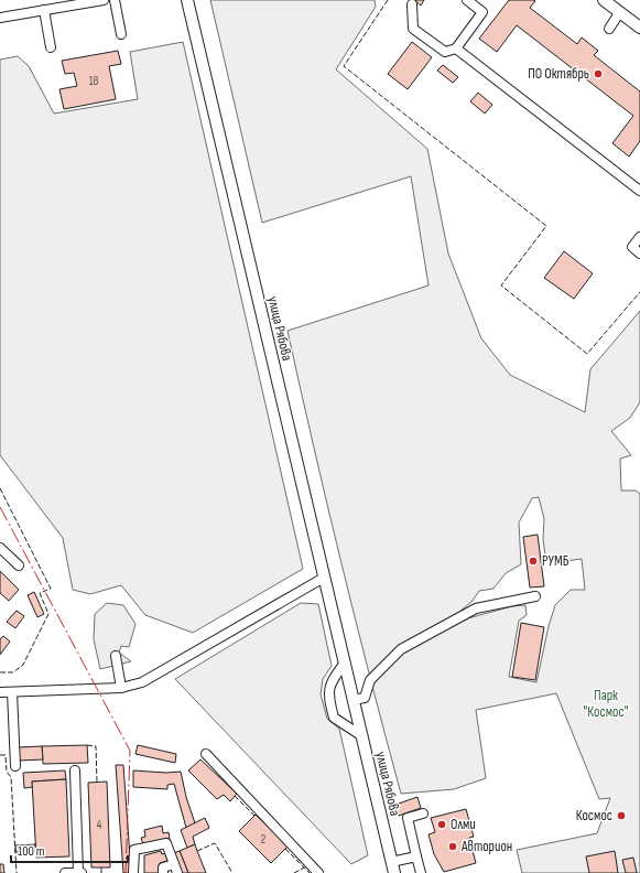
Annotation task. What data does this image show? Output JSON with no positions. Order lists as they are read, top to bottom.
{
  "streets": {
    "main road": ["улица Рябова"]
  },
  "parks": ["Парк \"Космос\""],
  "places": [
    "ПО Октябрь",
    "РУМБ",
    "Космос",
    "Олми",
    "Авторион"
  ],
  "house_numbers": ["18", "4", "2"],
  "scale_bar": "100 m"
}
